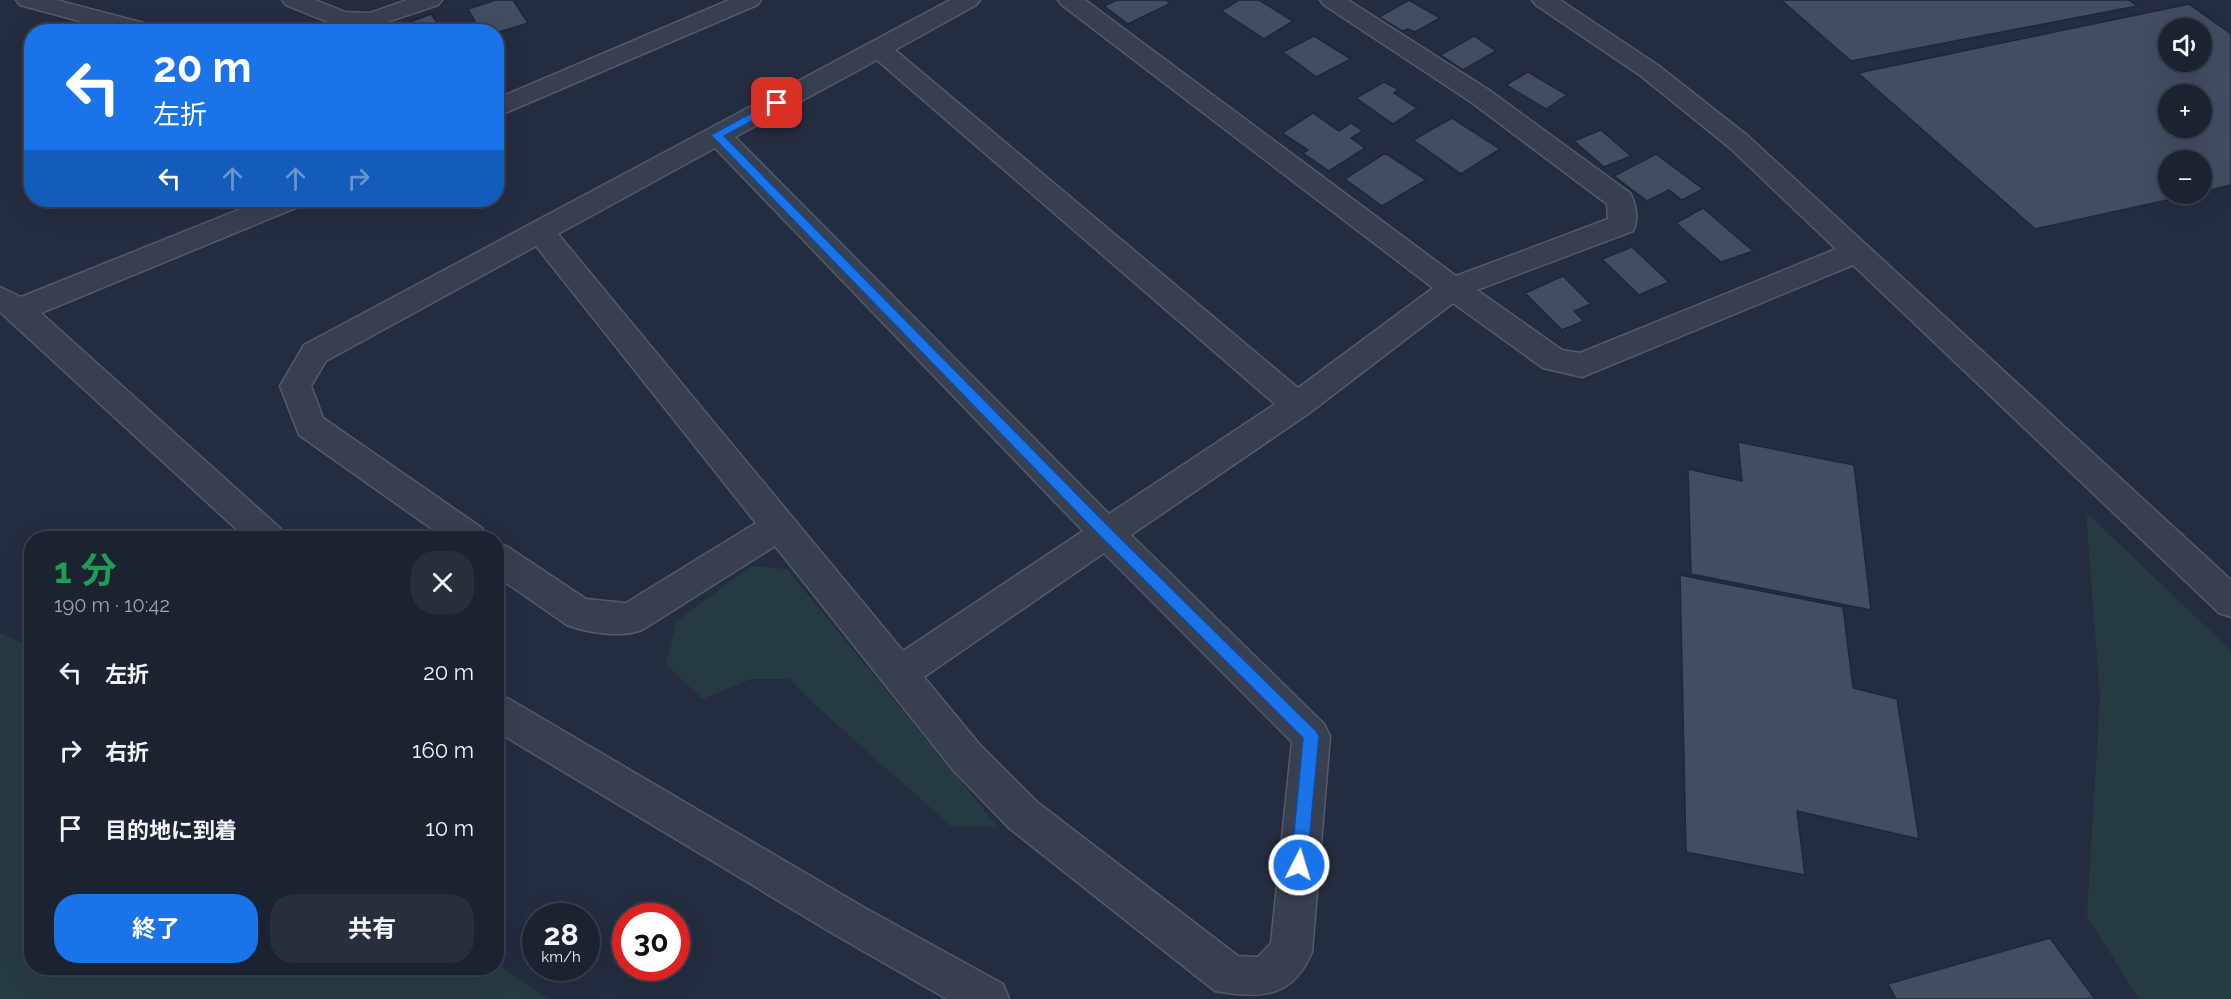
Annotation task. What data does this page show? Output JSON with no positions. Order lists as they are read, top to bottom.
{
  "page": {
    "map_buttons": ["+", "−"],
    "turn": ["20 m", "左折"],
    "heading": ["1 分", "190 m · 10:42"],
    "list": [
      {
        "name": "左折",
        "value": "20 m"
      },
      {
        "name": "右折",
        "value": "160 m"
      },
      {
        "name": "目的地に到着",
        "value": "10 m"
      }
    ],
    "buttons": ["終了", "共有"],
    "speed": "28 km/h",
    "limit": "30"
  }
}
